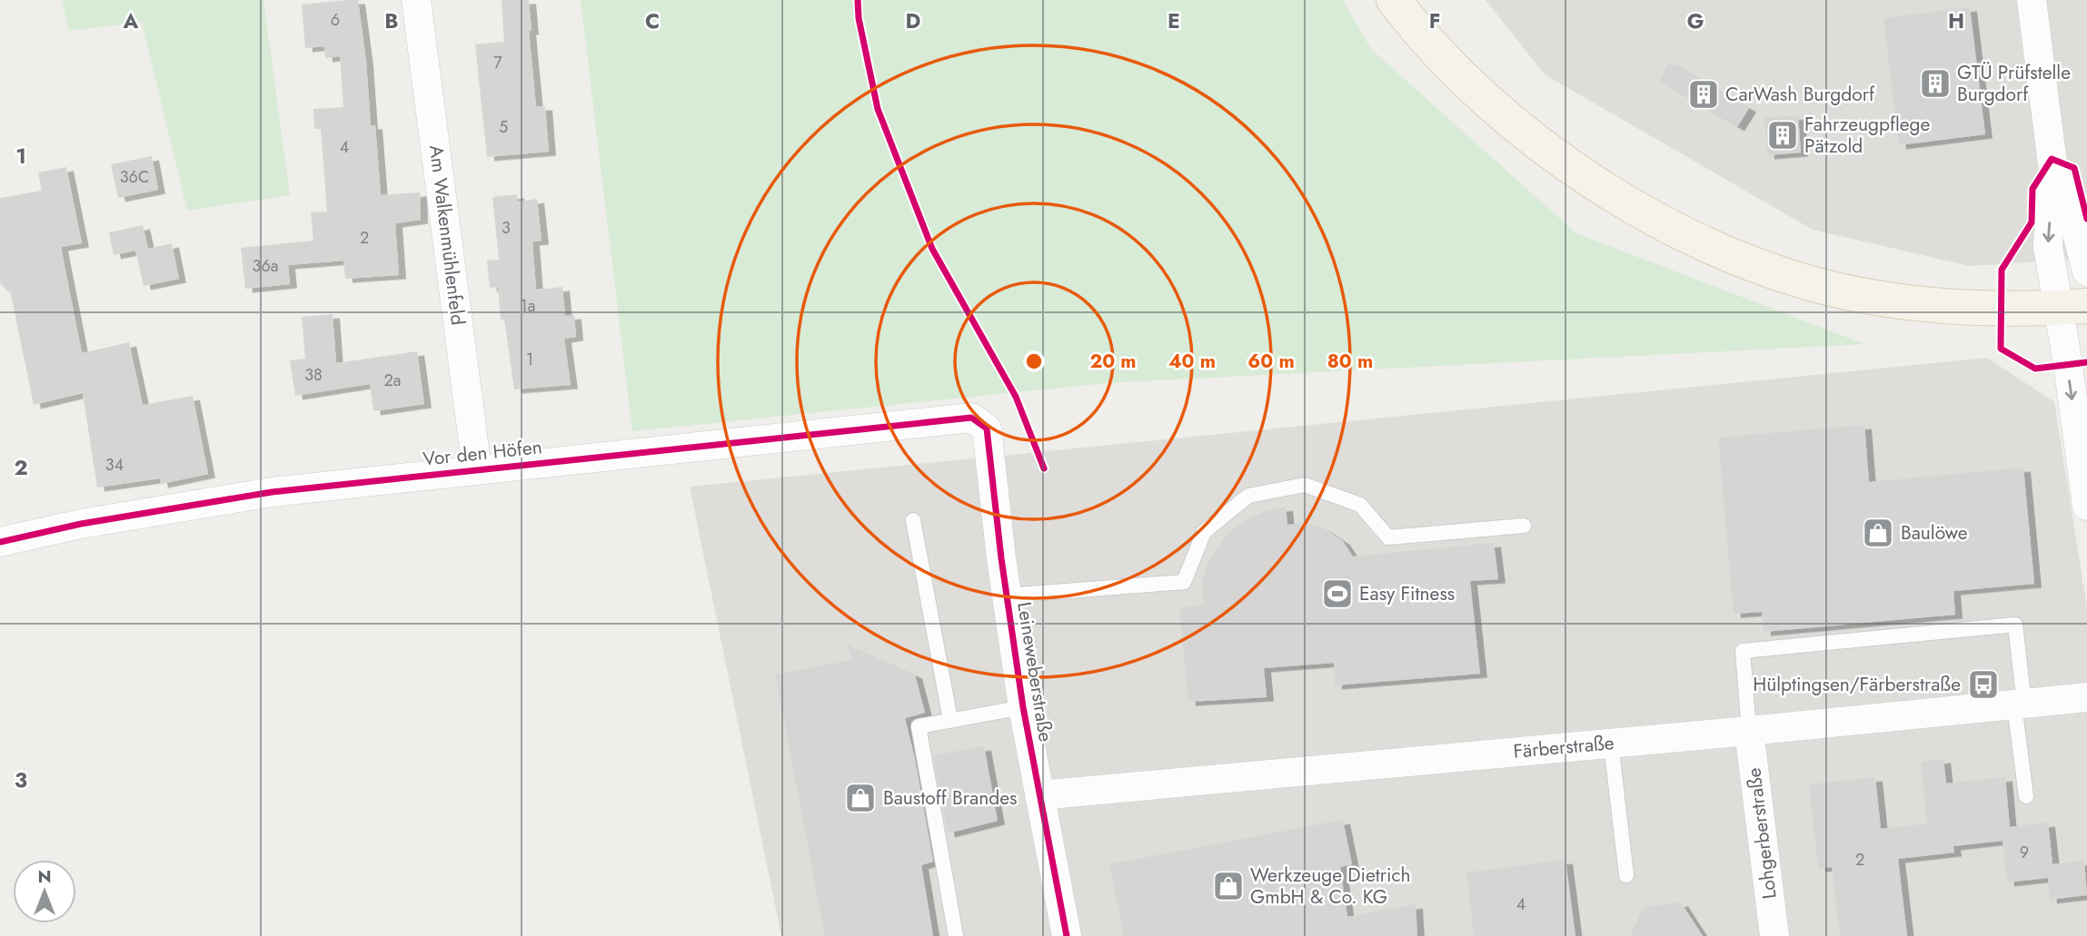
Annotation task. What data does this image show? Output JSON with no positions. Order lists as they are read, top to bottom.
{
  "streets": {
    "street": [
      "Am Walkenmühlenfeld",
      "Vor den Höfen",
      "Leineweberstraße",
      "Färberstraße",
      "Lohgerberstraße"
    ]
  },
  "crossings": [
    ["Am Walkenmühlenfeld", "Vor den Höfen"],
    ["Vor den Höfen", "Leineweberstraße"],
    ["Leineweberstraße", "Färberstraße"],
    ["Färberstraße", "Lohgerberstraße"]
  ],
  "places": {
    "building": ["GTÜ Prüfstelle Burgdorf", "CarWash Burgdorf", "Fahrzeugpflege Pätzold"],
    "shop": ["Baulöwe", "Baustoff Brandes", "Werkzeuge Dietrich GmbH & Co. KG"],
    "sports": ["Easy Fitness"],
    "bus stop": ["Hülptingsen/Färberstraße"]
  },
  "house_numbers": [
    "6",
    "7",
    "5",
    "4",
    "36C",
    "3",
    "2",
    "36a",
    "1a",
    "1",
    "38",
    "2a",
    "34",
    "9",
    "2",
    "4"
  ],
  "north": "top",
  "grid": {
    "columns": [
      "A",
      "B",
      "C",
      "D",
      "E",
      "F",
      "G",
      "H"
    ],
    "rows": ["1", "2", "3"]
  },
  "rings": [
    "20 m",
    "40 m",
    "60 m",
    "80 m"
  ]
}
